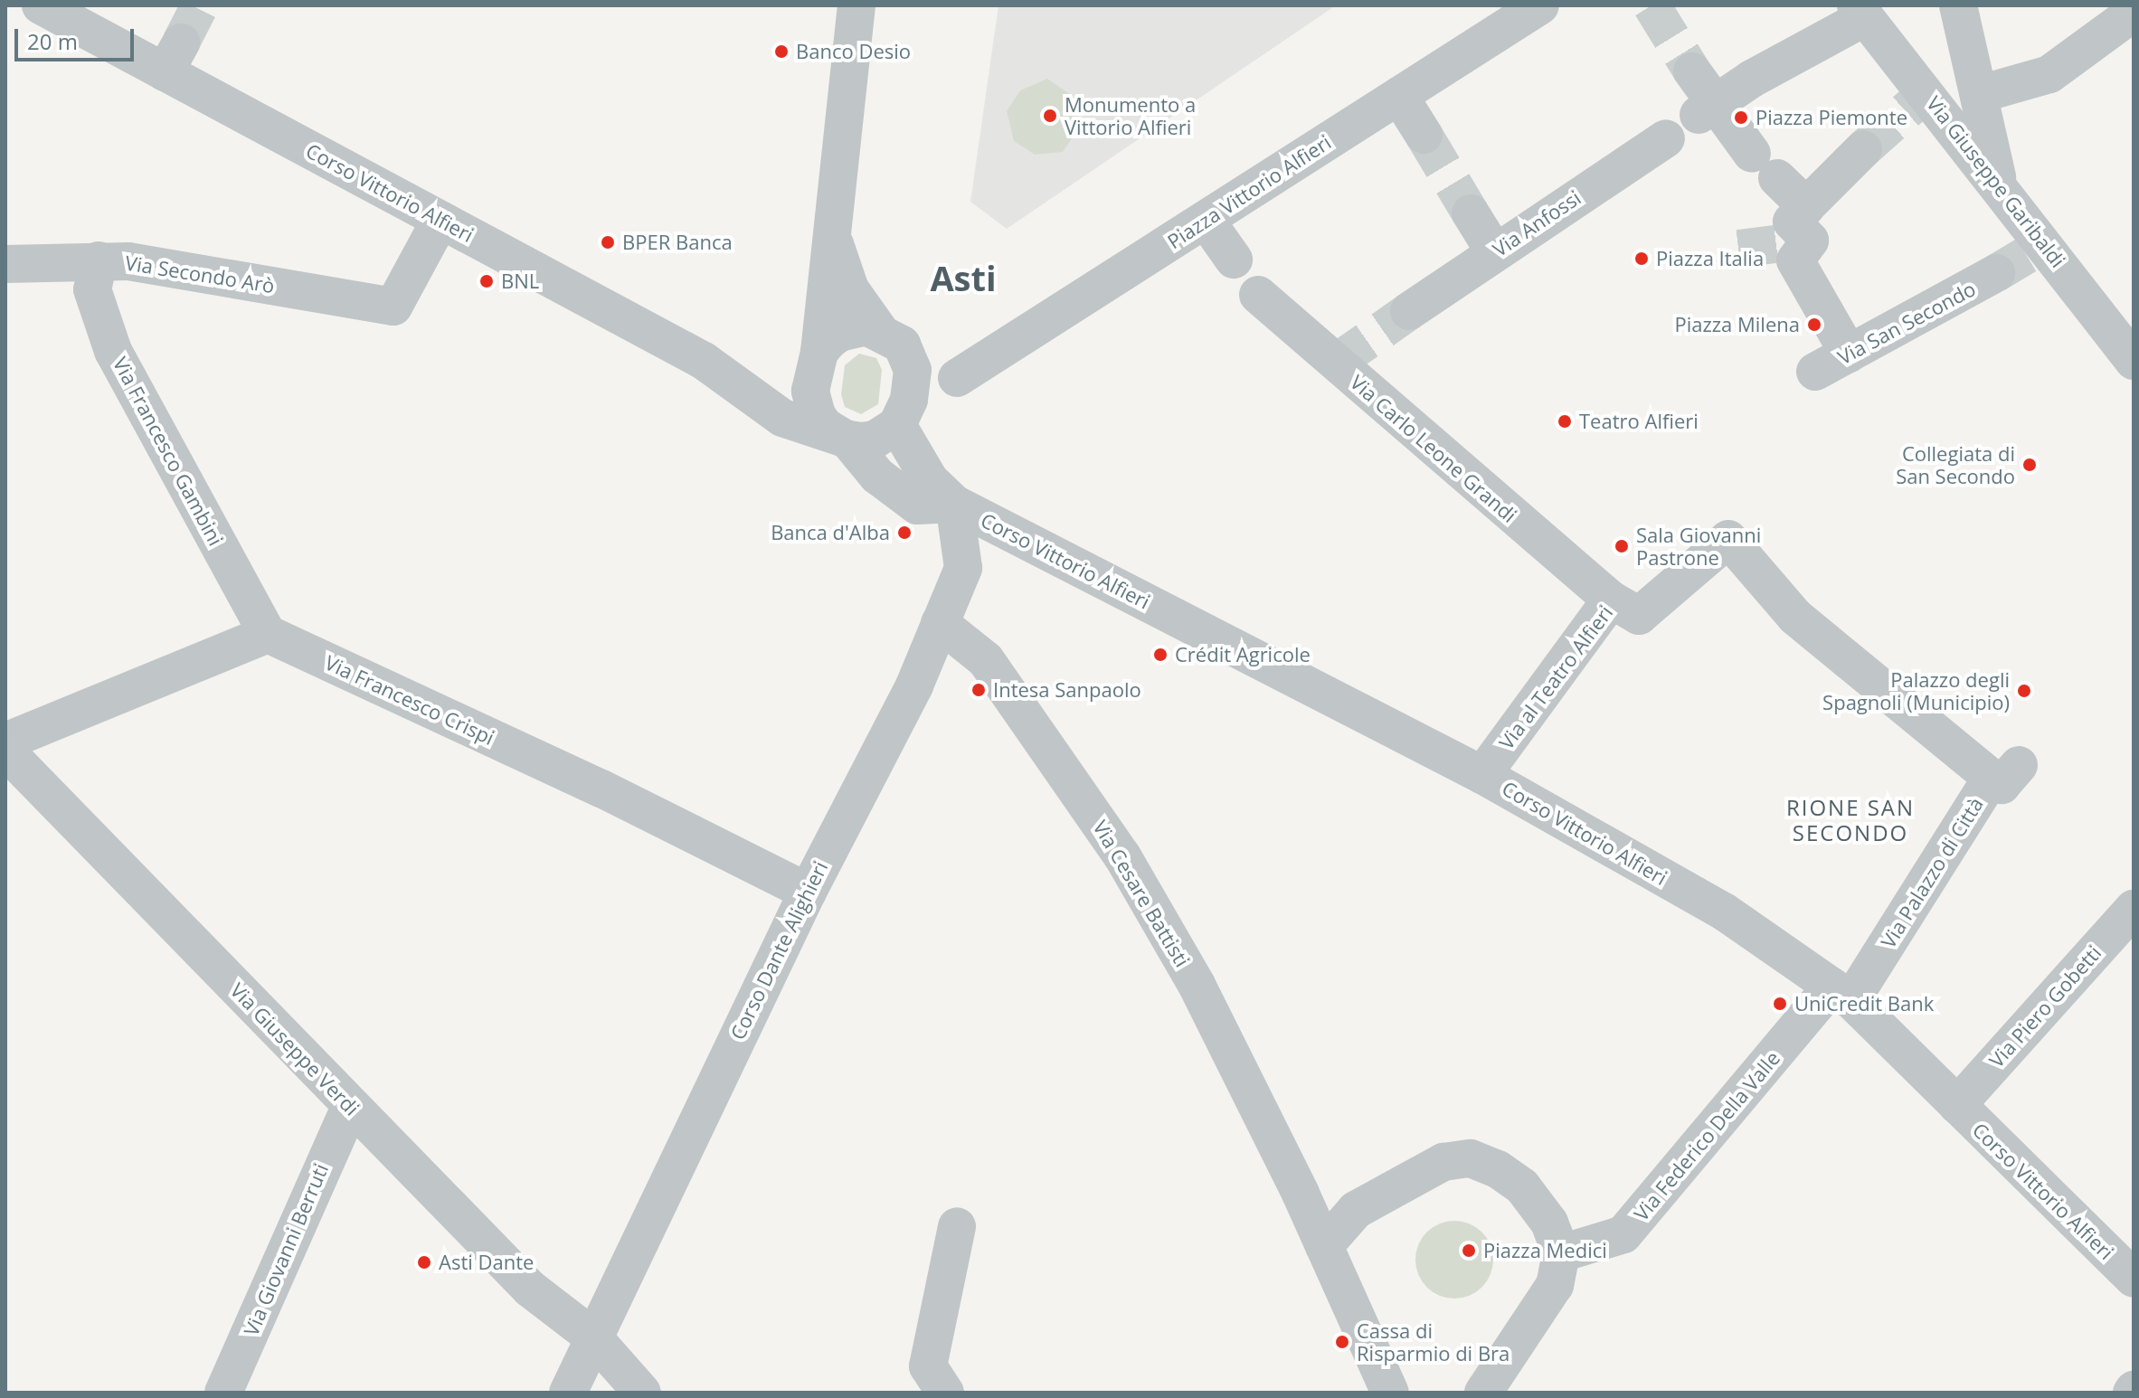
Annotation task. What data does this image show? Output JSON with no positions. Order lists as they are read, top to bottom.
{
  "streets": {
    "street": [
      "Via Giuseppe Garibaldi",
      "Piazza Vittorio Alfieri",
      "Corso Vittorio Alfieri",
      "Via Anfossi",
      "Via Secondo Arò",
      "Via San Secondo",
      "Via Carlo Leone Grandi",
      "Via Francesco Gambini",
      "Via al Teatro Alfieri",
      "Via Francesco Crispi",
      "Via Palazzo di Città",
      "Via Cesare Battisti",
      "Corso Dante Alighieri",
      "Via Piero Gobetti",
      "Via Giuseppe Verdi",
      "Via Federico Della Valle",
      "Via Giovanni Berruti"
    ]
  },
  "crossings": [
    ["Via Giuseppe Garibaldi", "Via San Secondo"],
    ["Piazza Vittorio Alfieri", "Corso Vittorio Alfieri"],
    ["Corso Vittorio Alfieri", "Via Secondo Arò"],
    ["Corso Vittorio Alfieri", "Via al Teatro Alfieri"],
    ["Corso Vittorio Alfieri", "Via Palazzo di Città"],
    ["Corso Vittorio Alfieri", "Corso Dante Alighieri"],
    ["Corso Vittorio Alfieri", "Via Piero Gobetti"],
    ["Corso Vittorio Alfieri", "Via Federico Della Valle"],
    ["Via Secondo Arò", "Via Francesco Gambini"],
    ["Via Carlo Leone Grandi", "Via al Teatro Alfieri"],
    ["Via Francesco Gambini", "Via Francesco Crispi"],
    ["Via al Teatro Alfieri", "Via Palazzo di Città"],
    ["Via Francesco Crispi", "Corso Dante Alighieri"],
    ["Via Palazzo di Città", "Via Federico Della Valle"],
    ["Via Cesare Battisti", "Corso Dante Alighieri"],
    ["Corso Dante Alighieri", "Via Giuseppe Verdi"],
    ["Via Giuseppe Verdi", "Via Giovanni Berruti"]
  ],
  "districts": ["Asti", "RIONE SAN SECONDO"],
  "places": [
    "Banco Desio",
    "Monumento a Vittorio Alfieri",
    "Piazza Piemonte",
    "BPER Banca",
    "Piazza Italia",
    "BNL",
    "Piazza Milena",
    "Teatro Alfieri",
    "Collegiata di San Secondo",
    "Banca d'Alba",
    "Sala Giovanni Pastrone",
    "Crédit Agricole",
    "Intesa Sanpaolo",
    "Palazzo degli Spagnoli (Municipio)",
    "UniCredit Bank",
    "Piazza Medici",
    "Asti Dante",
    "Cassa di Risparmio di Bra"
  ],
  "scale_bar": "20 m"
}
